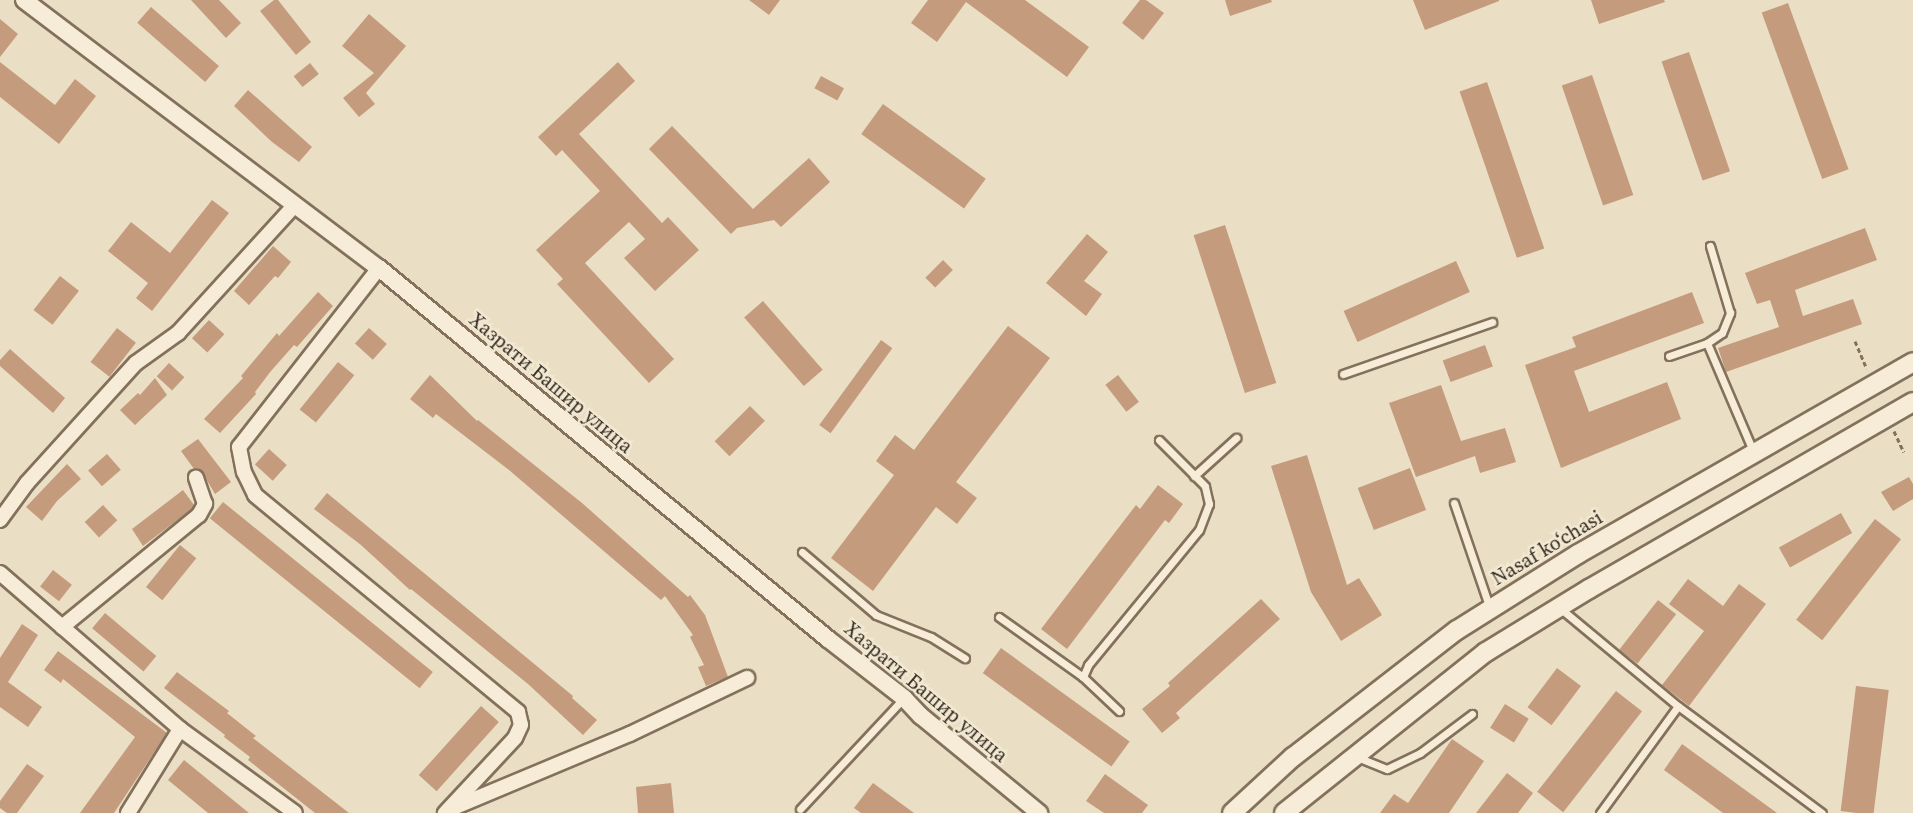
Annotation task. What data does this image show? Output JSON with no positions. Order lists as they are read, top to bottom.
{
  "streets": {
    "main road": ["Nasaf ko‘chasi"],
    "street": ["Хазрати Башир улица"]
  }
}
